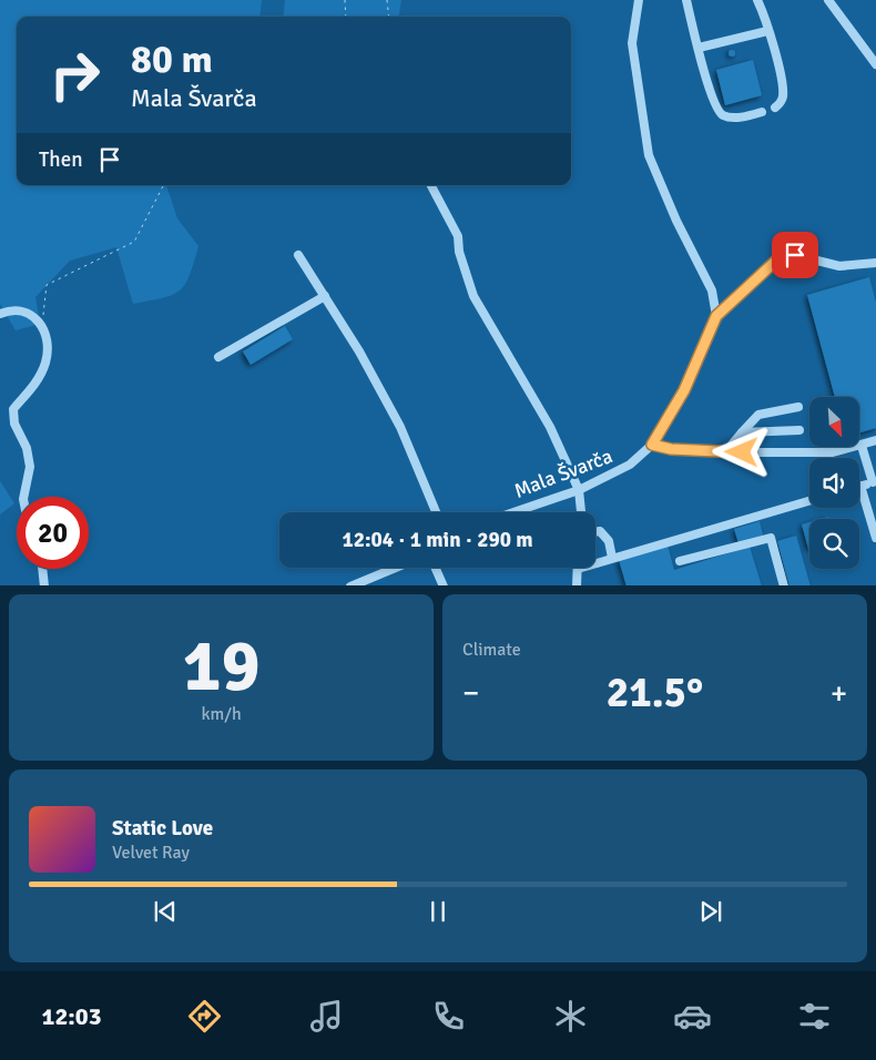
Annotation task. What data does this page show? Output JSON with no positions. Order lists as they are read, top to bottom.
{
  "streets": {
    "street": ["Mala Švarča"]
  },
  "north": "bottom right",
  "page": {
    "turn": ["80 m", "Mala Švarča"],
    "then": "Then",
    "limit": "20",
    "trip": "12:04 · 1 min · 290 m",
    "tile": [
      ["19", "km/h"],
      "Climate"
    ],
    "heat": ["−", "21.5°", "+"],
    "song": ["Static Love", "Velvet Ray"],
    "tabs": "12:03"
  }
}
